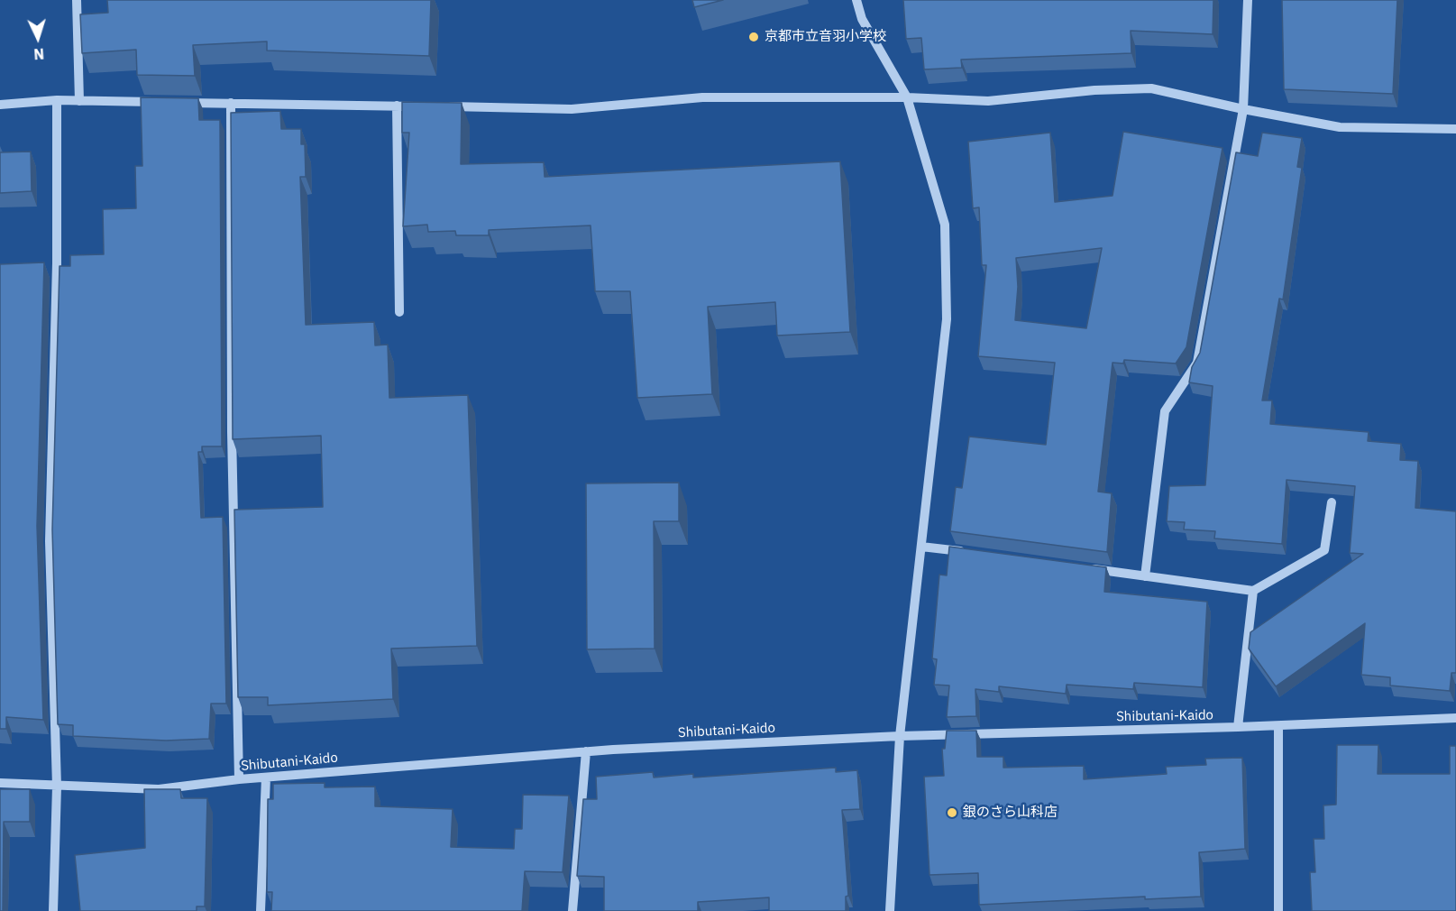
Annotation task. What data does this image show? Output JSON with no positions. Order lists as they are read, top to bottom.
{
  "streets": {
    "street": ["Shibutani-Kaido"]
  },
  "places": ["京都市立音羽小学校", "銀のさら山科店"],
  "north": "bottom"
}
